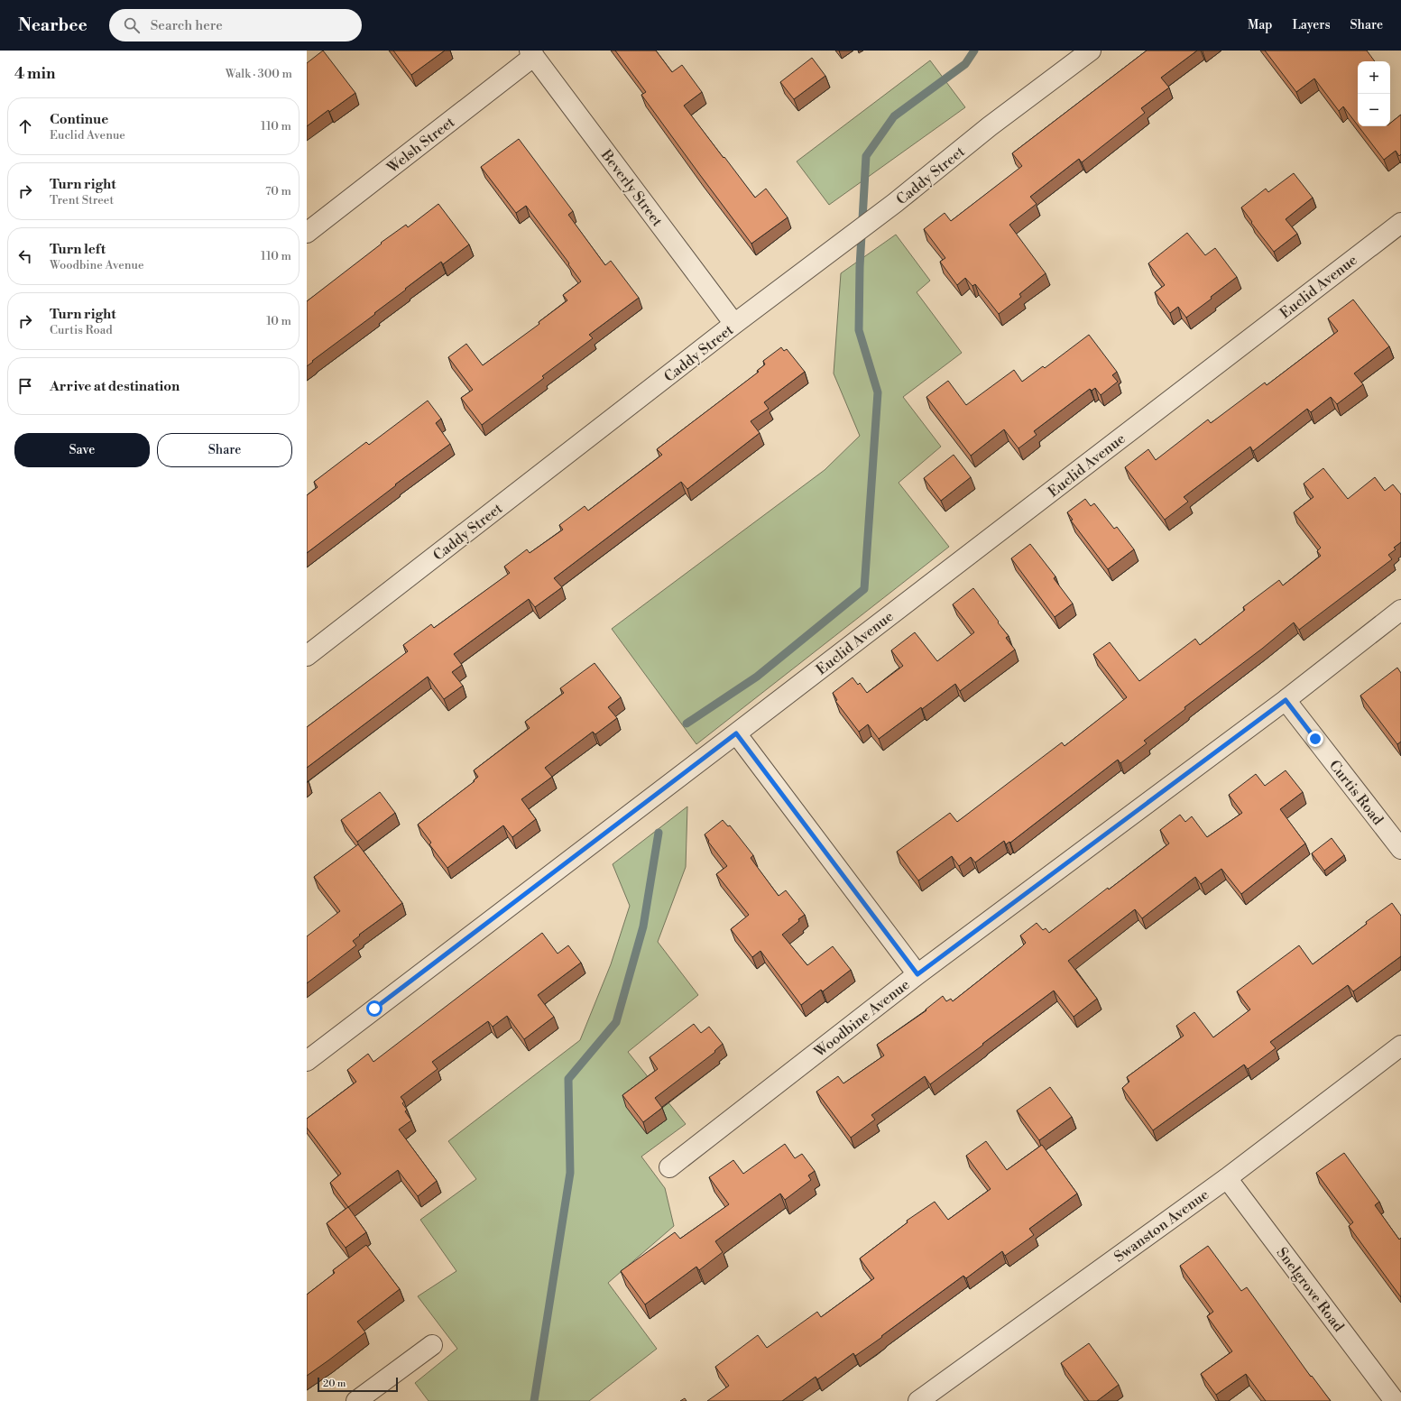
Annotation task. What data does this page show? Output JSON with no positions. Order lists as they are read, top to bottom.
{
  "streets": {
    "street": [
      "Welsh Street",
      "Caddy Street",
      "Beverly Street",
      "Euclid Avenue",
      "Curtis Road",
      "Woodbine Avenue",
      "Swanston Avenue",
      "Snelgrove Road"
    ]
  },
  "crossings": [
    ["Welsh Street", "Beverly Street"],
    ["Caddy Street", "Beverly Street"],
    ["Curtis Road", "Woodbine Avenue"],
    ["Swanston Avenue", "Snelgrove Road"]
  ],
  "scale_bar": "20 m",
  "page": {
    "header": "Nearbee",
    "search": "Search here",
    "nav": ["Map", "Layers", "Share"],
    "heading": ["4 min", "Walk · 300 m"],
    "map_buttons": ["+", "−"],
    "list": [
      ["Continue", "Euclid Avenue", "110 m"],
      ["Turn right", "Trent Street", "70 m"],
      ["Turn left", "Woodbine Avenue", "110 m"],
      ["Turn right", "Curtis Road", "10 m"],
      "Arrive at destination"
    ],
    "buttons": ["Save", "Share"],
    "scale": "20 m"
  }
}
